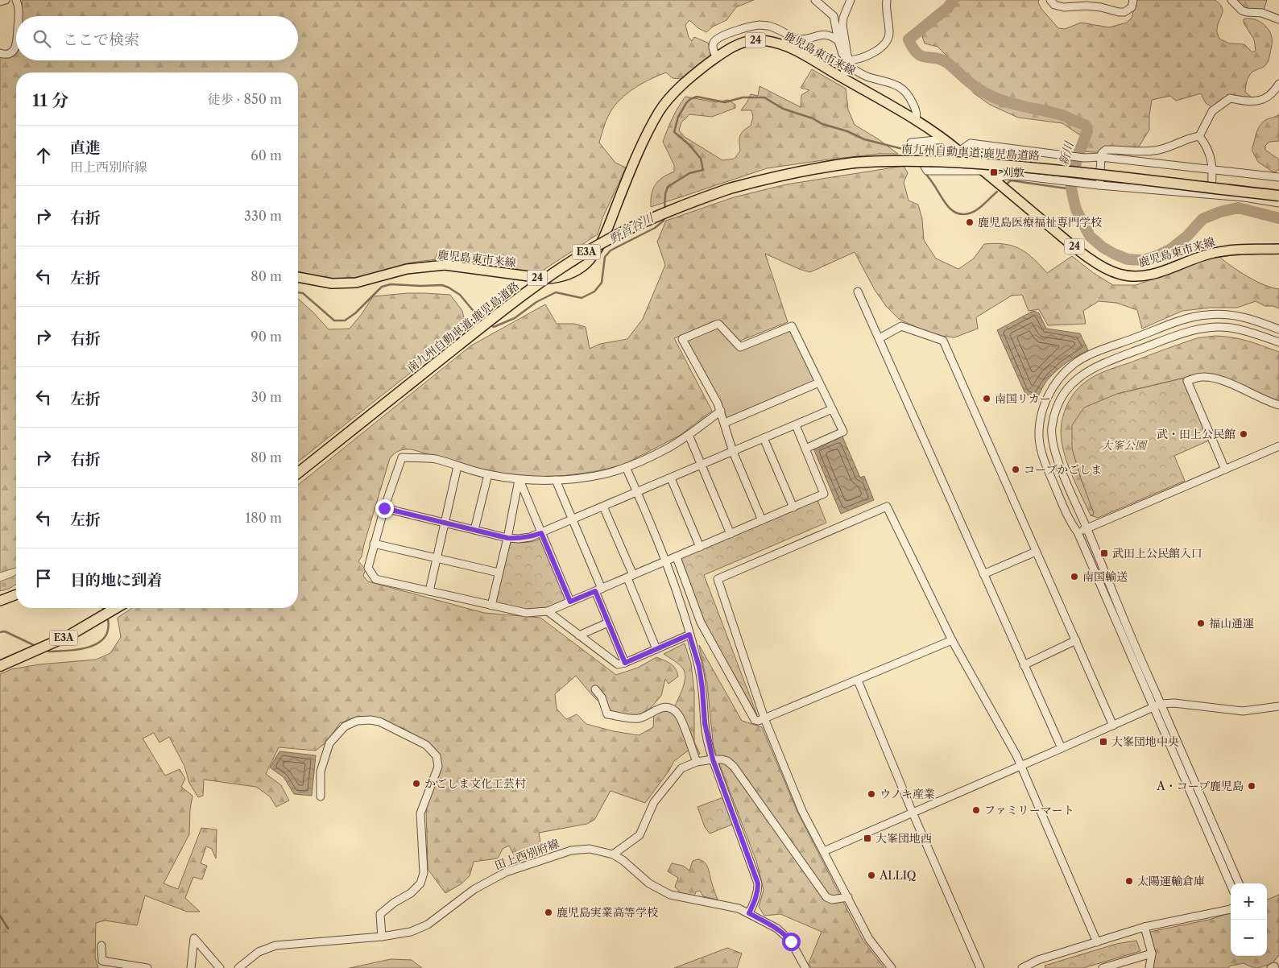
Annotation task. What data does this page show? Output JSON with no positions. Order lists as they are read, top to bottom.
{
  "streets": {
    "highway": ["南九州自動車道;鹿児島道路", "E3A"],
    "main road": ["24", "鹿児島東市来線"],
    "street": ["田上西別府線"]
  },
  "water": ["新川", "野首谷川"],
  "parks": ["大峯公園"],
  "places": {
    "transit": [
      "刈敷",
      "武田上公民館入口",
      "大峯団地中央",
      "大峯団地西"
    ],
    "other": [
      "鹿児島医療福祉専門学校",
      "南国リカー",
      "武・田上公民館",
      "コープかごしま",
      "南国輸送",
      "福山通運",
      "かごしま文化工芸村",
      "A・コープ鹿児島",
      "ウノキ産業",
      "ファミリーマート",
      "ALLIQ",
      "太陽運輸倉庫",
      "鹿児島実業高等学校"
    ]
  },
  "page": {
    "search": "ここで検索",
    "heading": ["11 分", "徒歩 · 850 m"],
    "list": [
      ["直進", "田上西別府線", "60 m"],
      ["右折", "330 m"],
      ["左折", "80 m"],
      ["右折", "90 m"],
      ["左折", "30 m"],
      ["右折", "80 m"],
      ["左折", "180 m"],
      "目的地に到着"
    ],
    "map_buttons": ["+", "−"]
  }
}
